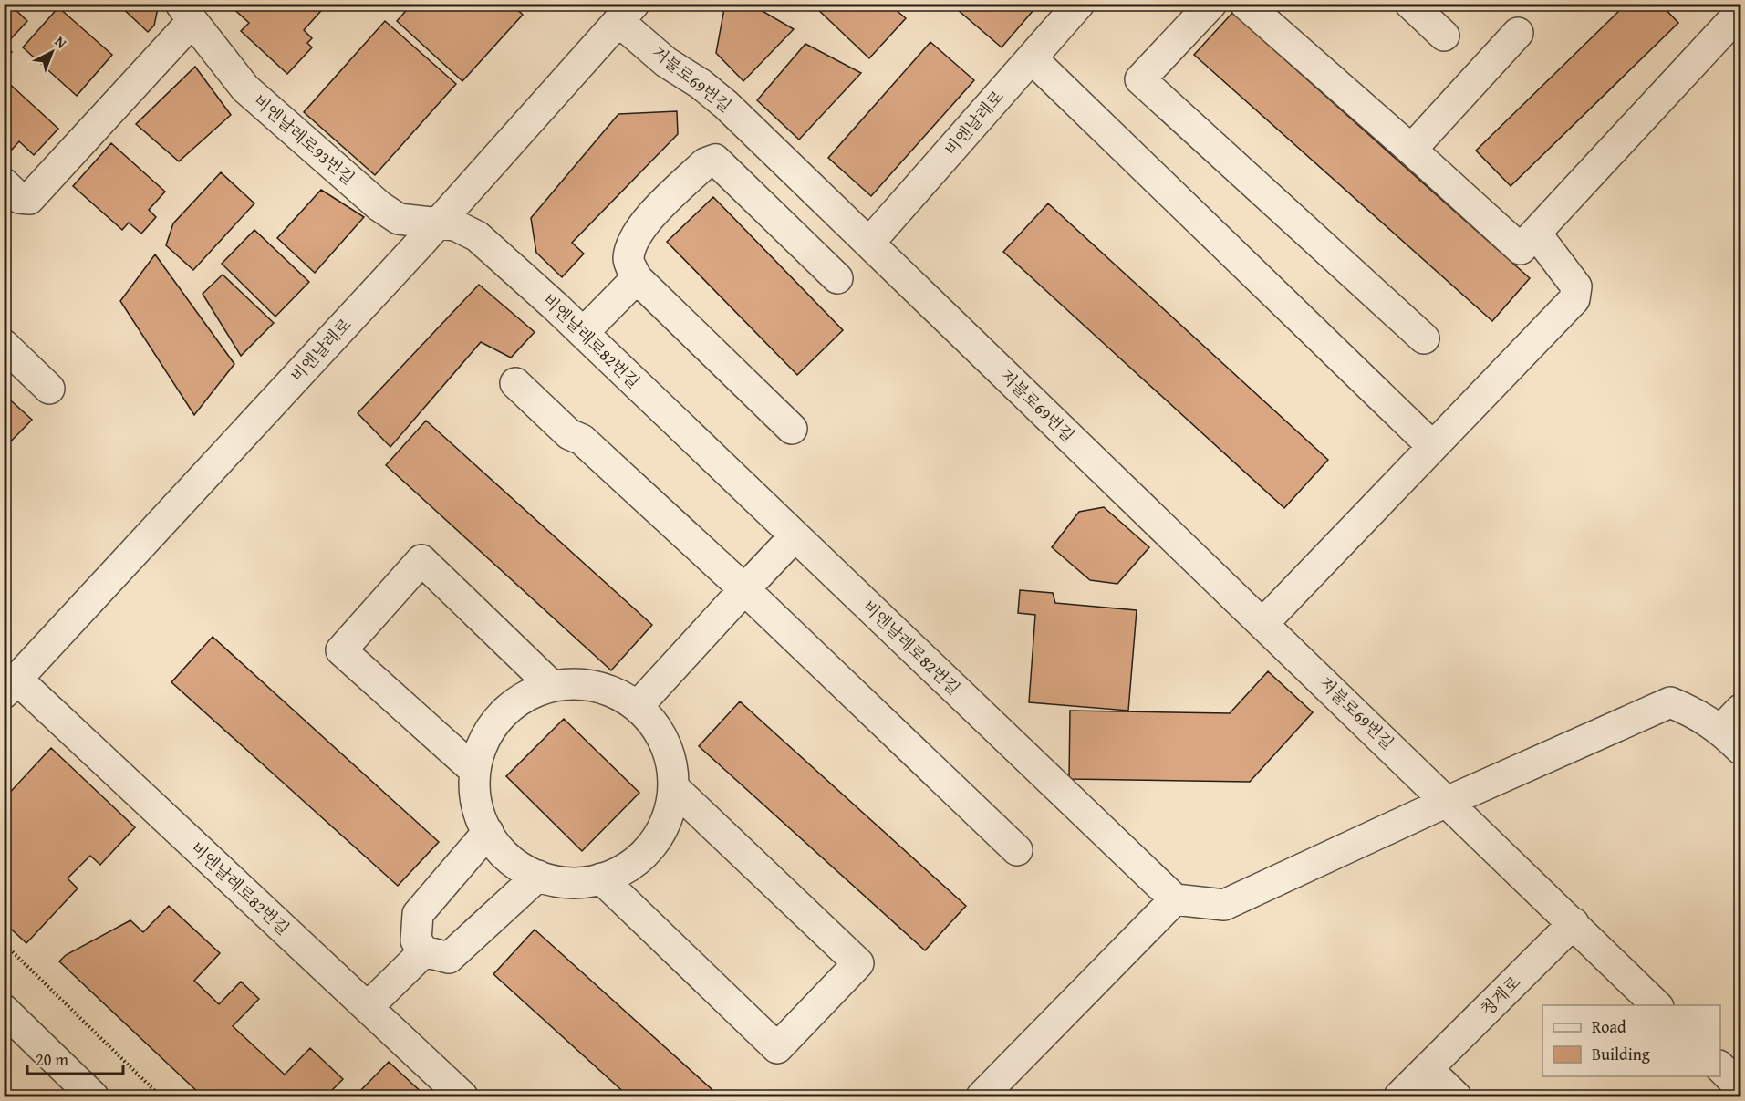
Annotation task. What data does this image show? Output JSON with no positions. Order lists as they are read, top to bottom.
{
  "streets": {
    "street": [
      "저불로69번길",
      "비엔날레로",
      "비엔날레로93번길",
      "비엔날레로82번길",
      "청계로"
    ]
  },
  "crossings": [
    ["저불로69번길", "비엔날레로"],
    ["저불로69번길", "청계로"],
    ["비엔날레로", "비엔날레로93번길"],
    ["비엔날레로", "비엔날레로82번길"],
    ["비엔날레로93번길", "비엔날레로82번길"]
  ],
  "legend": ["Road", "Building"],
  "scale_bar": "20 m",
  "north": "top right"
}
